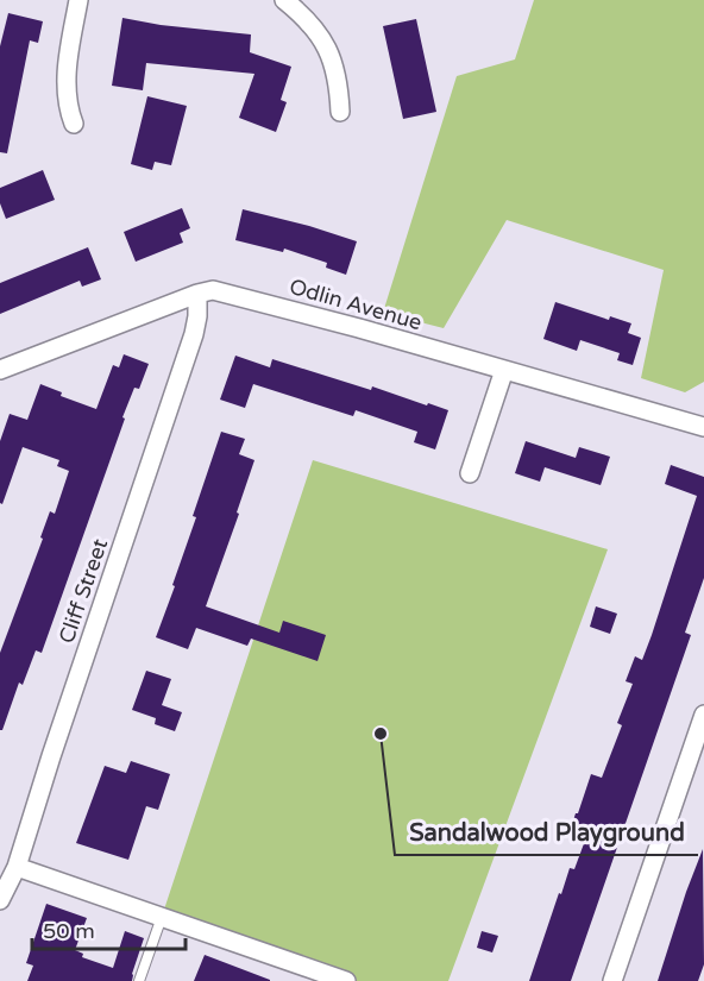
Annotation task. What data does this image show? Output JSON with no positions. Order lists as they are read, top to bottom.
{
  "streets": {
    "street": ["Odlin Avenue", "Cliff Street"]
  },
  "crossings": [
    ["Odlin Avenue", "Cliff Street"]
  ],
  "places": ["Sandalwood Playground"],
  "scale_bar": "50 m"
}
